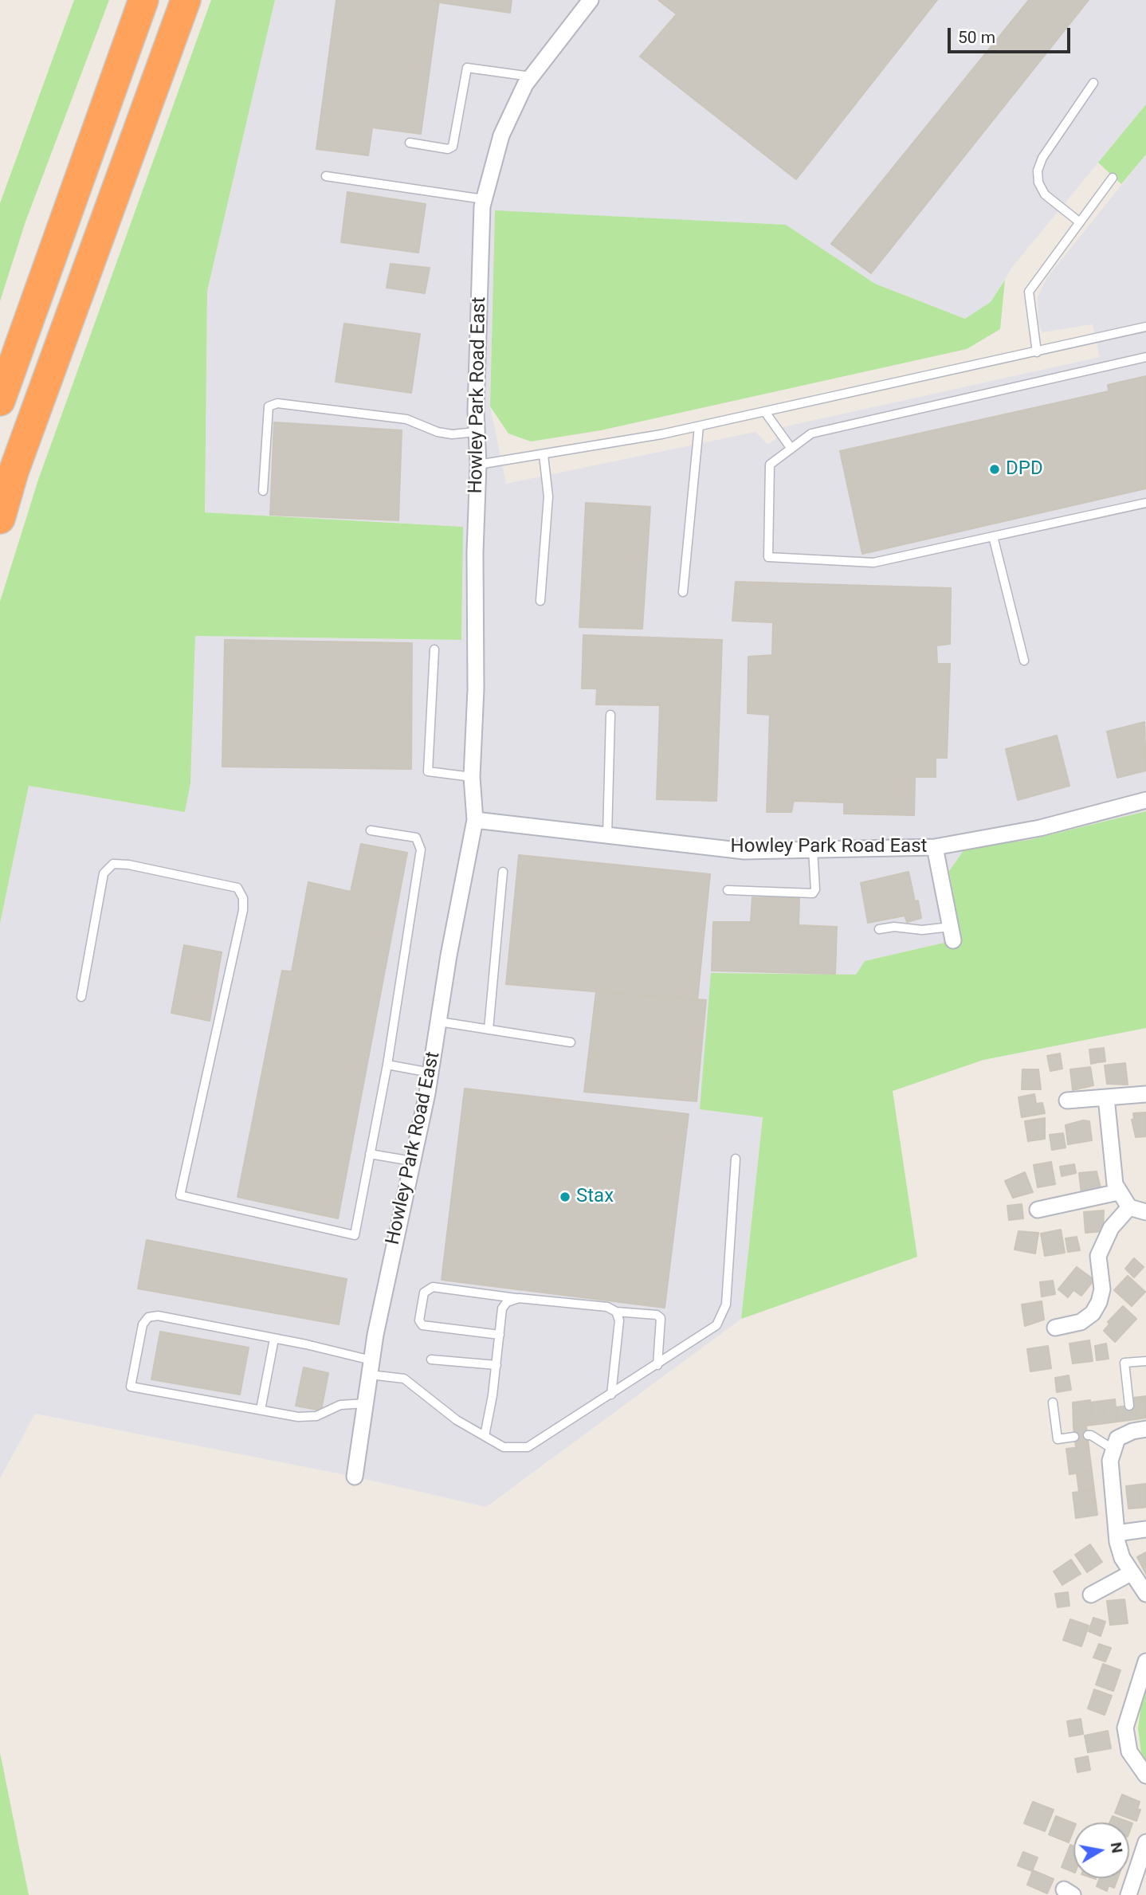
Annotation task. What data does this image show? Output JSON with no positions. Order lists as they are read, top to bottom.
{
  "streets": {
    "street": ["Howley Park Road East"]
  },
  "places": ["DPD", "Stax"],
  "scale_bar": "50 m",
  "north": "right"
}
